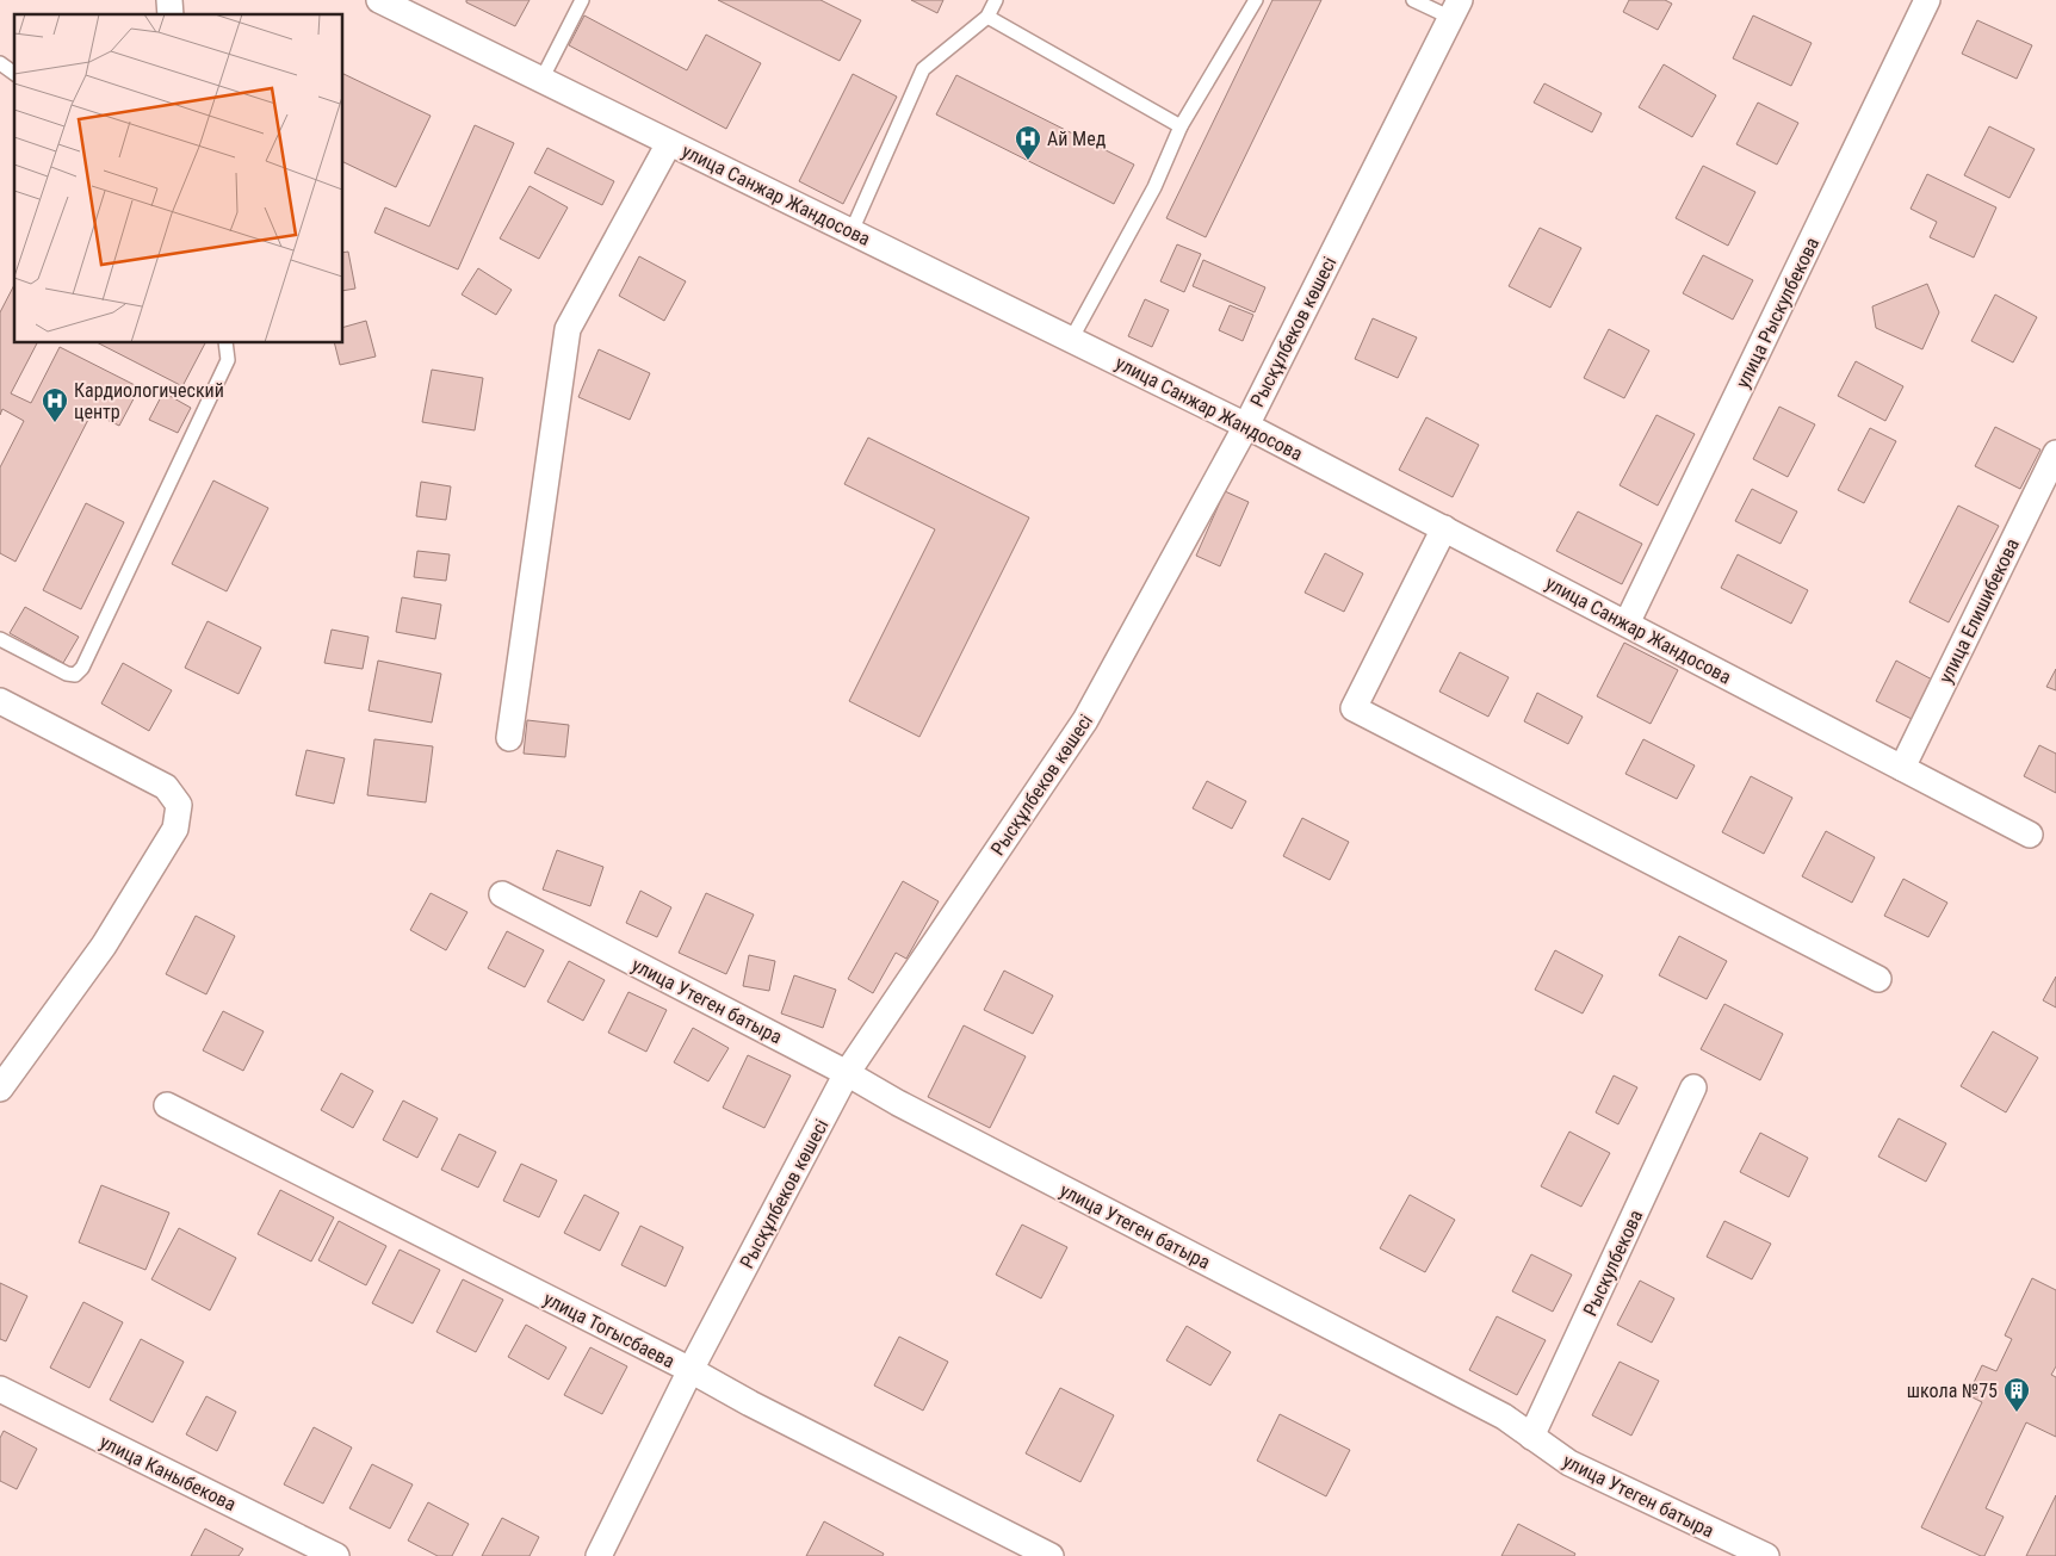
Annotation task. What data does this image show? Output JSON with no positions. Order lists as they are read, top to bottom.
{
  "streets": {
    "street": [
      "улица Санжар Жандосова",
      "улица Рыскулбекова",
      "Рысқұлбеков көшесі",
      "улица Елишибекова",
      "улица Утеген батыра",
      "Рыскулбекова",
      "улица Тогысбаева",
      "улица Каныбекова"
    ]
  },
  "crossings": [
    ["улица Санжар Жандосова", "улица Рыскулбекова"],
    ["улица Санжар Жандосова", "Рысқұлбеков көшесі"],
    ["улица Санжар Жандосова", "улица Елишибекова"],
    ["Рысқұлбеков көшесі", "улица Утеген батыра"],
    ["Рысқұлбеков көшесі", "улица Тогысбаева"],
    ["улица Утеген батыра", "Рыскулбекова"]
  ],
  "places": {
    "hospital": ["Ай Мед", "Кардиологический центр"],
    "building": ["школа №75"]
  }
}
